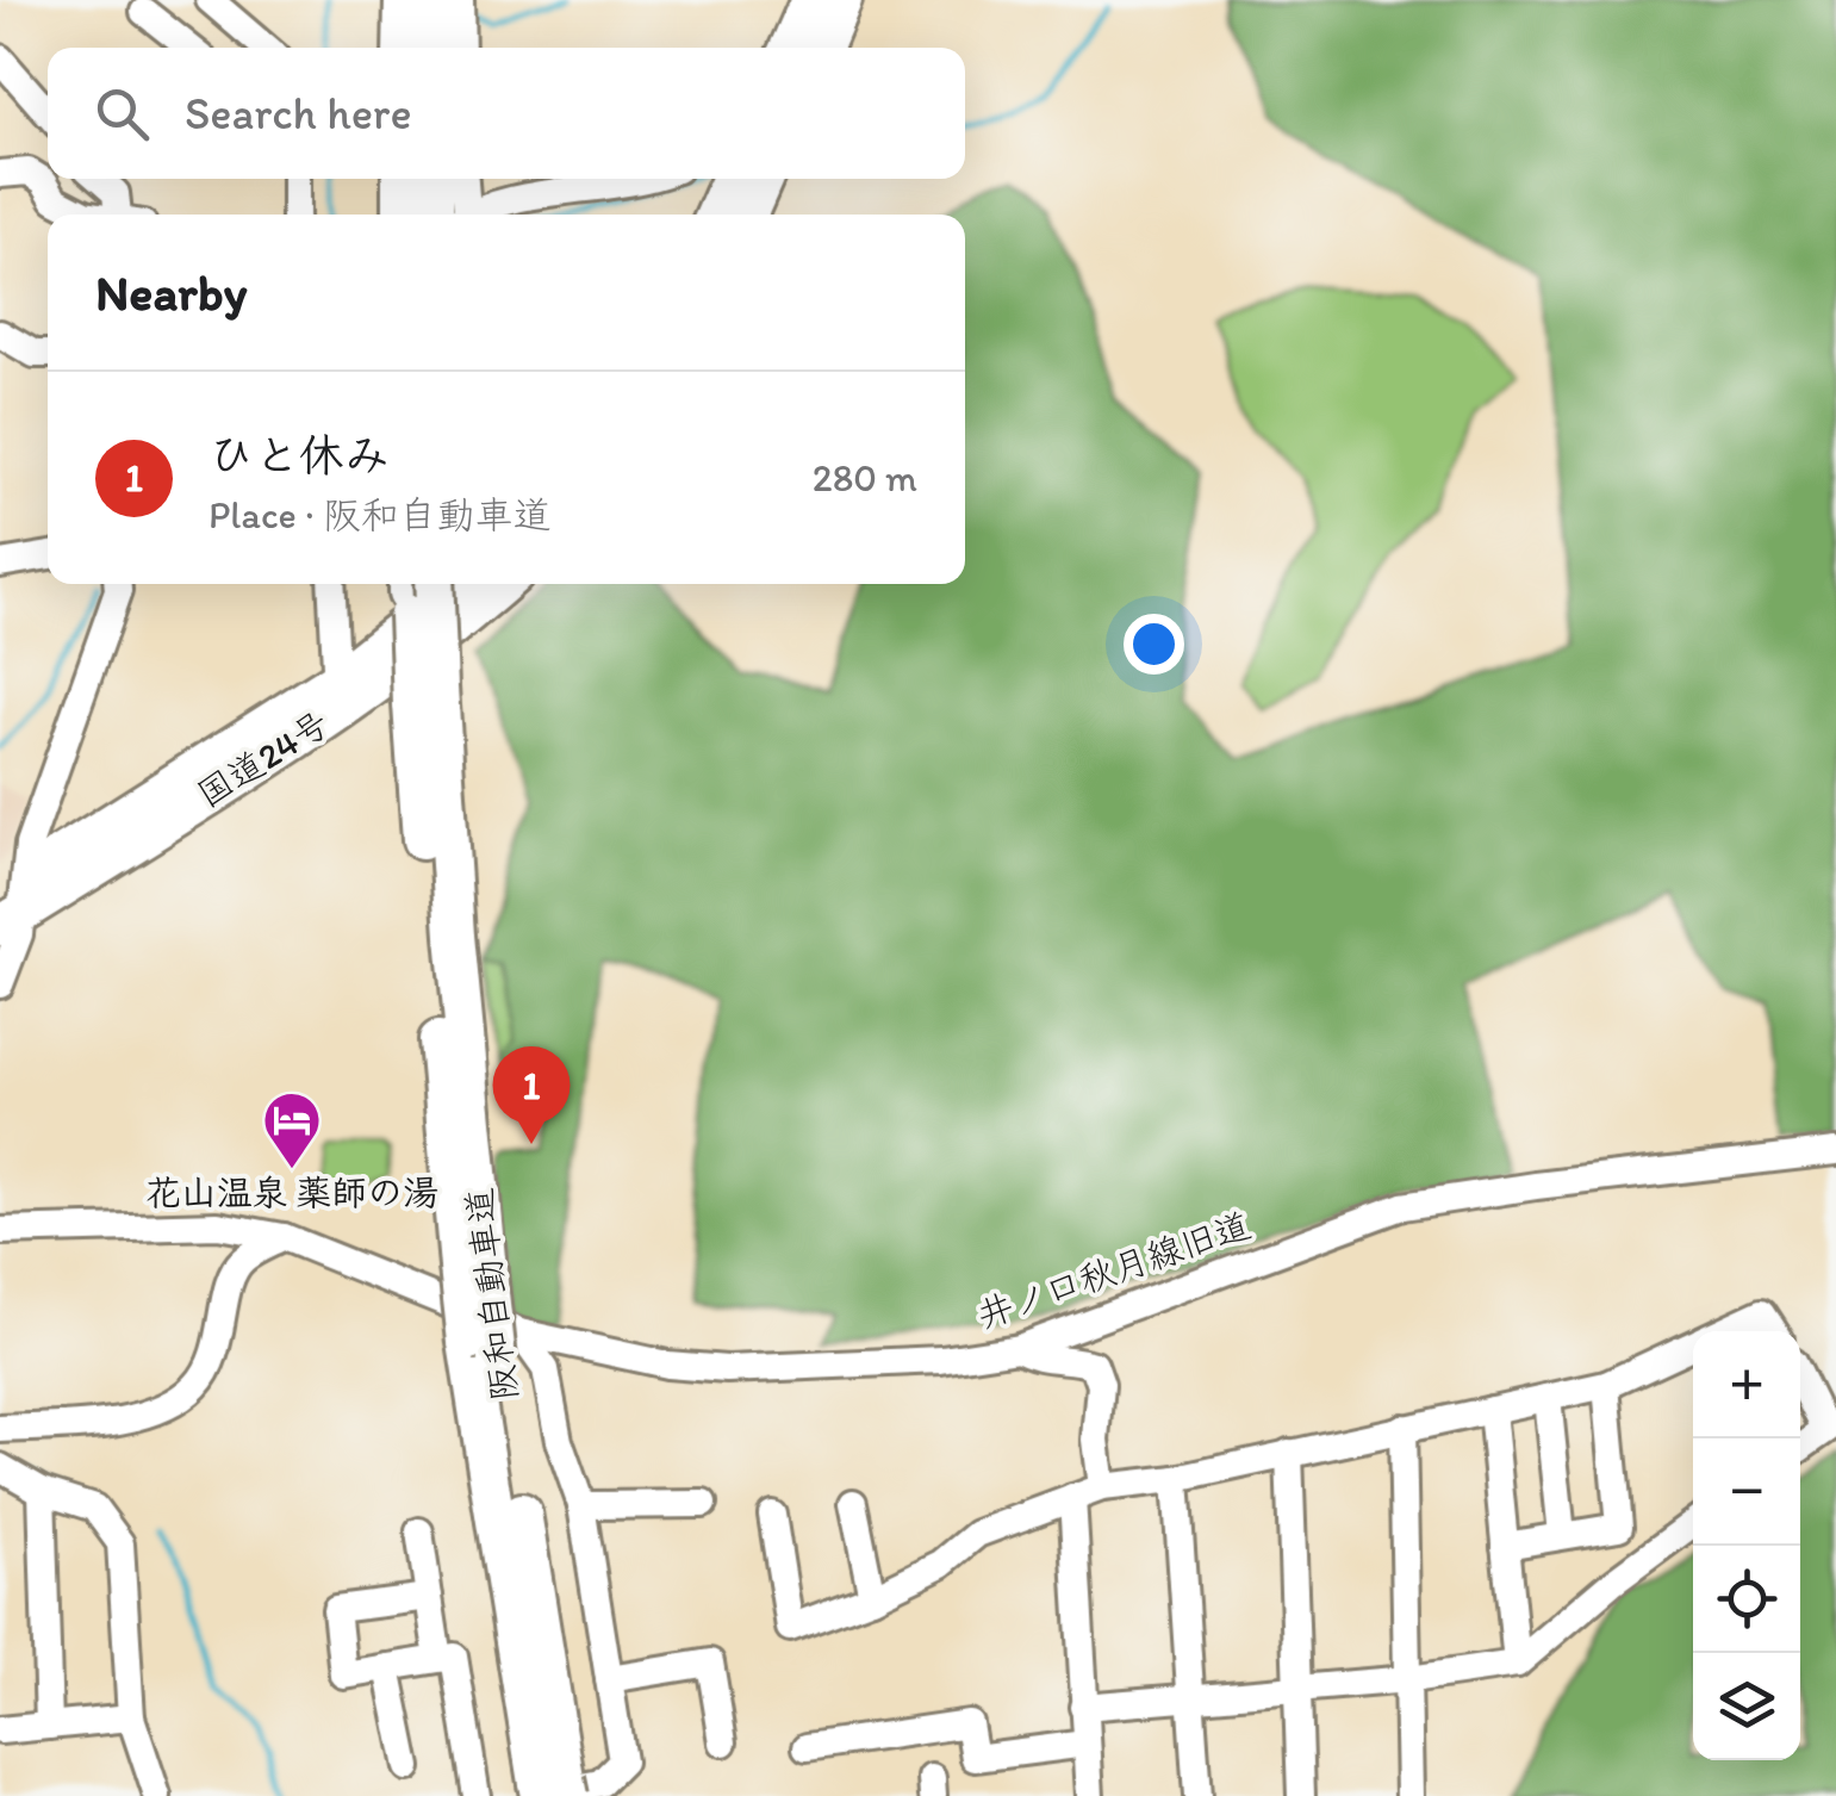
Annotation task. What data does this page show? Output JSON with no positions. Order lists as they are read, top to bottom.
{
  "streets": {
    "highway": ["国道24号", "阪和自動車道"],
    "street": ["井ノ口秋月線旧道"]
  },
  "crossings": [
    ["井ノ口秋月線旧道", "阪和自動車道"]
  ],
  "places": {
    "hotel": ["花山温泉 薬師の湯"]
  },
  "page": {
    "search": "Search here",
    "heading": "Nearby",
    "list": [
      {
        "mark": "1",
        "name": "ひと休み",
        "note": "Place · 阪和自動車道",
        "value": "280 m"
      }
    ],
    "pins": "1",
    "map_buttons": ["+", "−"]
  }
}
